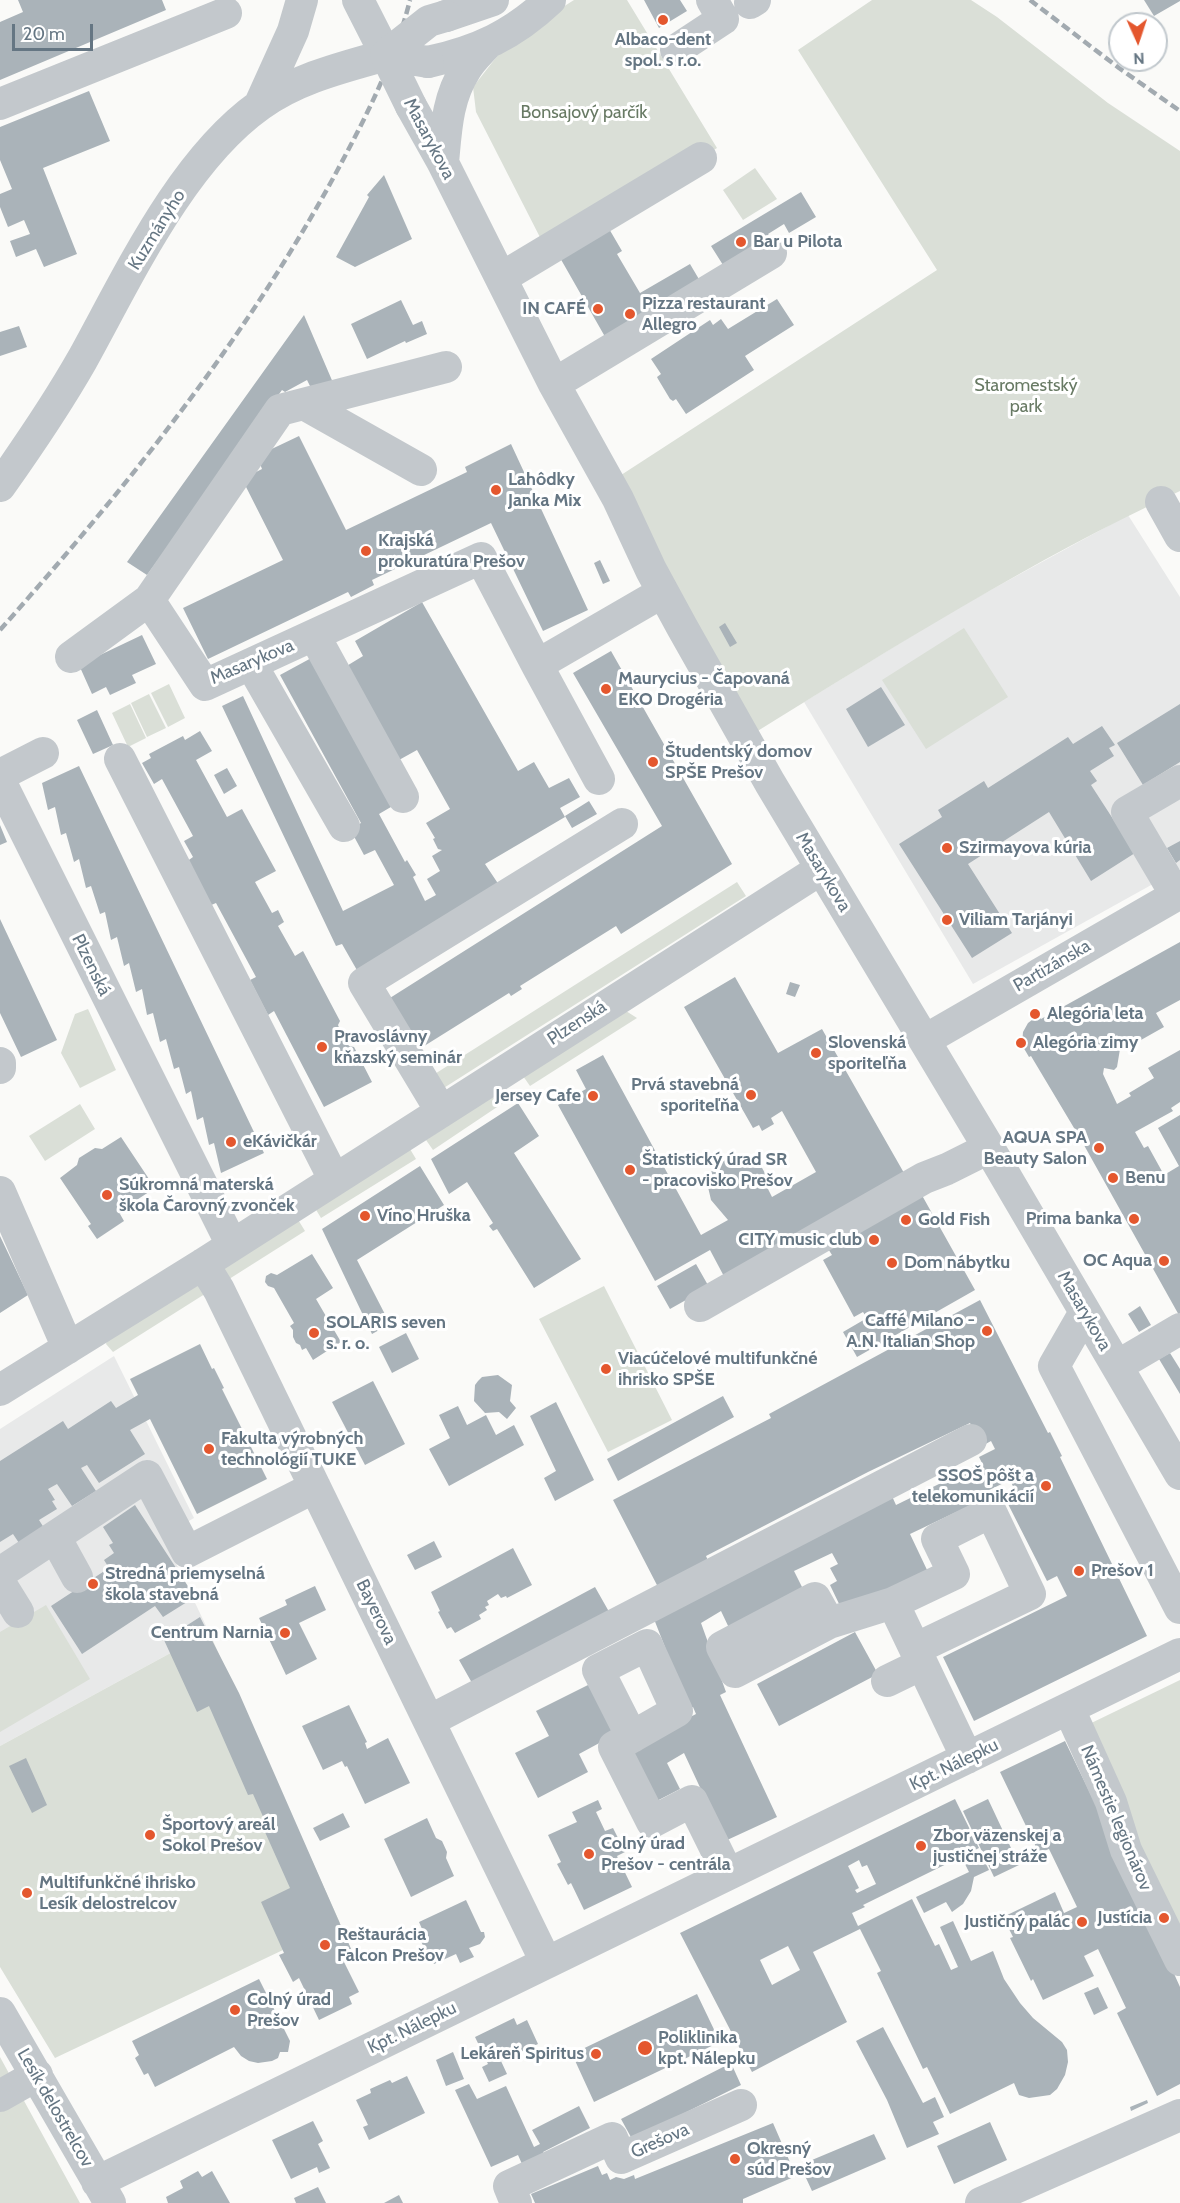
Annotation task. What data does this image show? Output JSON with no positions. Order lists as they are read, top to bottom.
{
  "streets": {
    "street": [
      "Masarykova",
      "Kuzmányho",
      "Plzenská",
      "Partizánska",
      "Bayerova",
      "Kpt. Nálepku",
      "Námestie legionárov",
      "Lesík delostrelcov",
      "Grešova"
    ]
  },
  "crossings": [
    ["Masarykova", "Kuzmányho"],
    ["Masarykova", "Plzenská"],
    ["Masarykova", "Partizánska"],
    ["Plzenská", "Bayerova"],
    ["Bayerova", "Kpt. Nálepku"],
    ["Kpt. Nálepku", "Námestie legionárov"],
    ["Kpt. Nálepku", "Lesík delostrelcov"]
  ],
  "parks": ["Bonsajový parčík", "Staromestský park"],
  "places": [
    "Albaco-dent spol. s r.o.",
    "Bar u Pilota",
    "IN CAFÉ",
    "Pizza restaurant Allegro",
    "Lahôdky Janka Mix",
    "Krajská prokuratúra Prešov",
    "Maurycius - Čapovaná EKO Drogéria",
    "Študentský domov SPŠE Prešov",
    "Szirmayova kúria",
    "Viliam Tarjányi",
    "Alegória leta",
    "Alegória zimy",
    "Pravoslávny kňazský seminár",
    "Slovenská sporiteľňa",
    "Prvá stavebná sporiteľňa",
    "Jersey Cafe",
    "eKávičkár",
    "AQUA SPA Beauty Salon",
    "Štatistický úrad SR - pracovisko Prešov",
    "Benu",
    "Súkromná materská škola Čarovný zvonček",
    "Víno Hruška",
    "Prima banka",
    "Gold Fish",
    "CITY music club",
    "OC Aqua",
    "Dom nábytku",
    "Caffé Milano - A.N. Italian Shop",
    "SOLARIS seven s. r. o.",
    "Viacúčelové multifunkčné ihrisko SPŠE",
    "Fakulta výrobných technológií TUKE",
    "SSOŠ pôšt a telekomunikácií",
    "Prešov 1",
    "Stredná priemyselná škola stavebná",
    "Centrum Narnia",
    "Športový areál Sokol Prešov",
    "Zbor väzenskej a justičnej stráže",
    "Colný úrad Prešov - centrála",
    "Multifunkčné ihrisko Lesík delostrelcov",
    "Justícia",
    "Justičný palác",
    "Reštaurácia Falcon Prešov",
    "Colný úrad Prešov",
    "Poliklinika kpt. Nálepku",
    "Lekáreň Spiritus",
    "Okresný súd Prešov"
  ],
  "scale_bar": "20 m",
  "north": "bottom"
}
